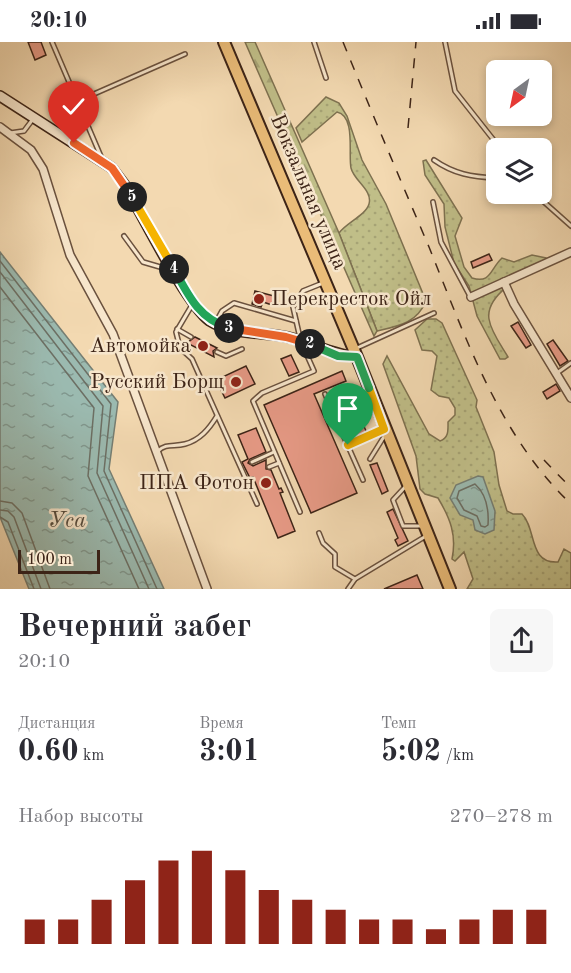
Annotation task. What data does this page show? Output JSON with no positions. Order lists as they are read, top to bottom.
{
  "streets": {
    "main road": ["Вокзальная улица"]
  },
  "water": ["Уса"],
  "places": [
    "Перекресток Ойл",
    "Автомойка",
    "Русский Борщ",
    "ППА Фотон"
  ],
  "scale_bar": "100 m",
  "north": "bottom left",
  "page": {
    "status": "20:10",
    "pins": [
      "5",
      "4",
      "3",
      "2"
    ],
    "scale": "100 m",
    "heading": ["Вечерний забег", "20:10"],
    "stats": [
      ["Дистанция", "0.60 km"],
      ["Время", "3:01"],
      ["Темп", "5:02 /km"]
    ],
    "chart": ["Набор высоты", "270–278 m"]
  }
}
